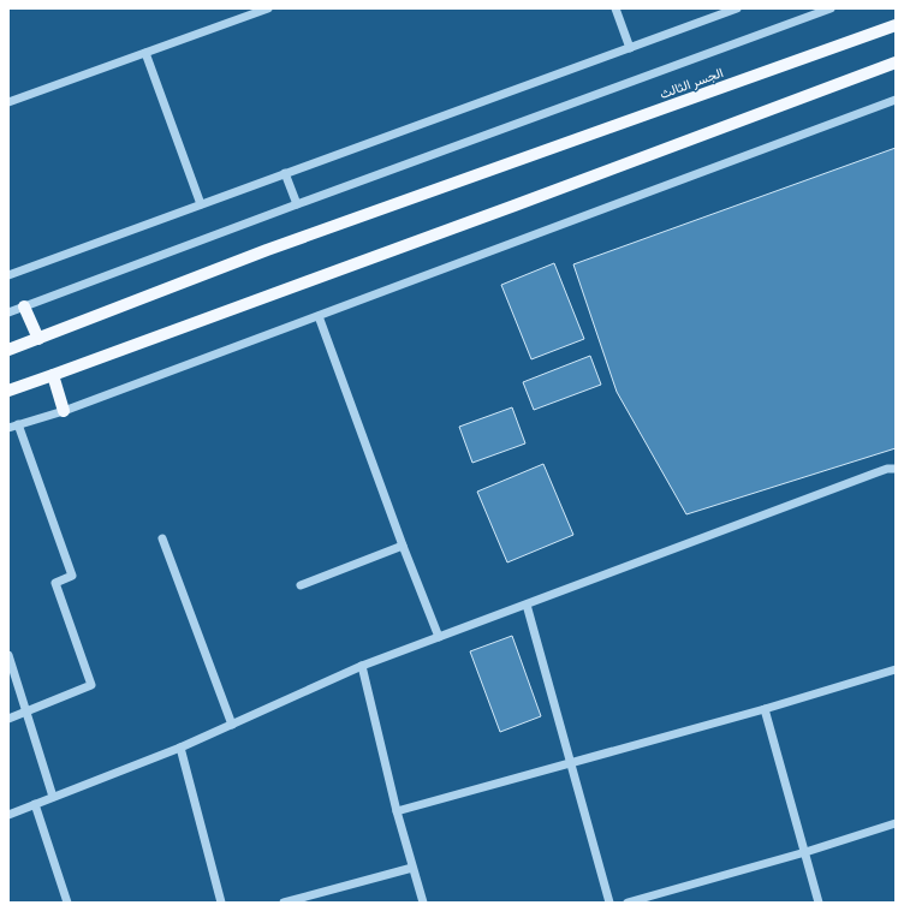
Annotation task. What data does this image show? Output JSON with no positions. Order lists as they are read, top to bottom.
{
  "streets": {
    "main road": ["الجسر الثالث"]
  }
}
